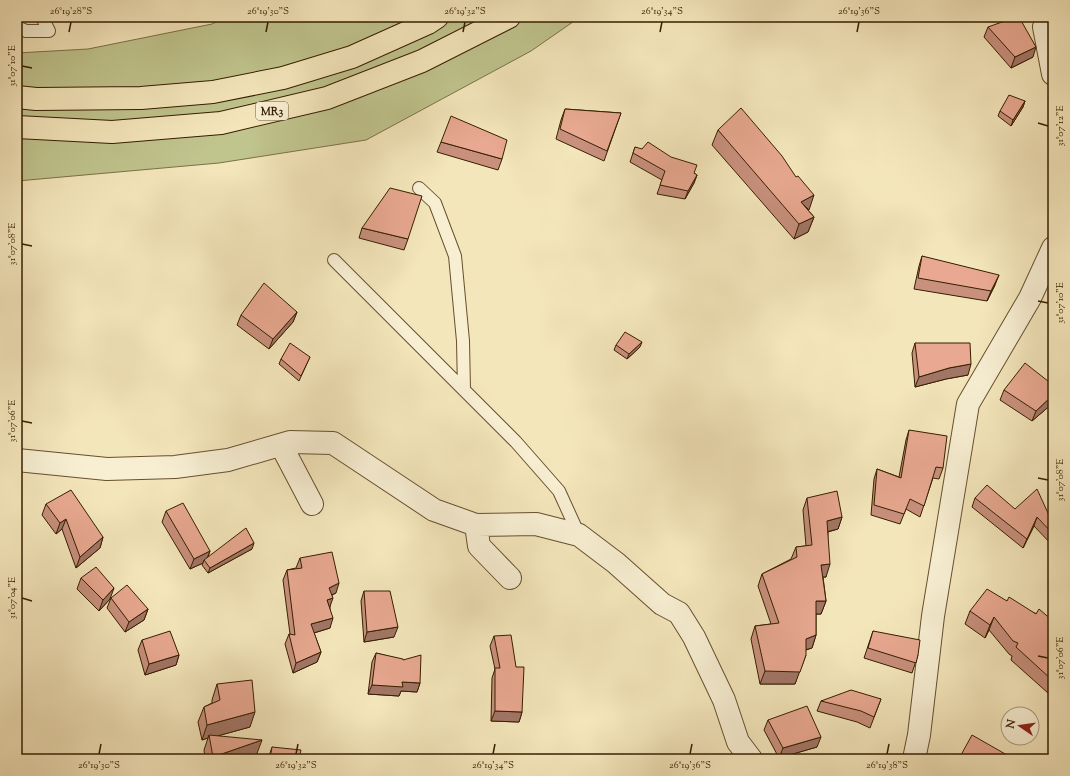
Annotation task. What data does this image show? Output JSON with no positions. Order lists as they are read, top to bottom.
{
  "streets": {
    "highway": ["MR3"]
  },
  "north": "left",
  "coordinates": [
    "26°19'28\"S",
    "26°19'30\"S",
    "26°19'32\"S",
    "26°19'34\"S",
    "26°19'36\"S",
    "31°07'10\"E",
    "31°07'12\"E",
    "31°07'08\"E",
    "31°07'06\"E",
    "31°07'04\"E",
    "26°19'38\"S"
  ]
}
